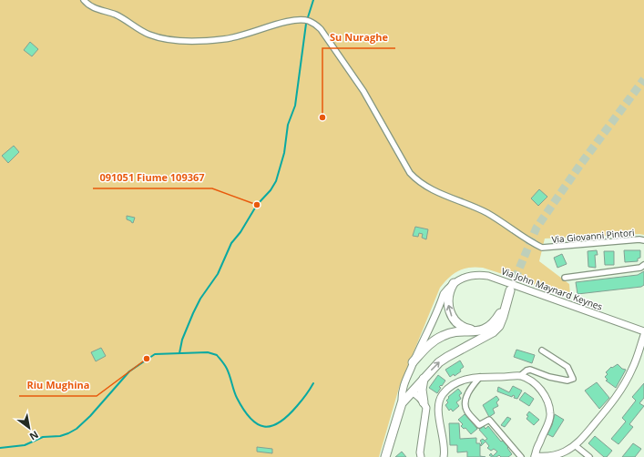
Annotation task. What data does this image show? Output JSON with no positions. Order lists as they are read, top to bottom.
{
  "streets": {
    "street": ["Via Giovanni Pintori", "Via John Maynard Keynes"]
  },
  "places": ["Su Nuraghe", "091051 Fiume 109367", "Riu Mughina"],
  "north": "bottom right"
}
